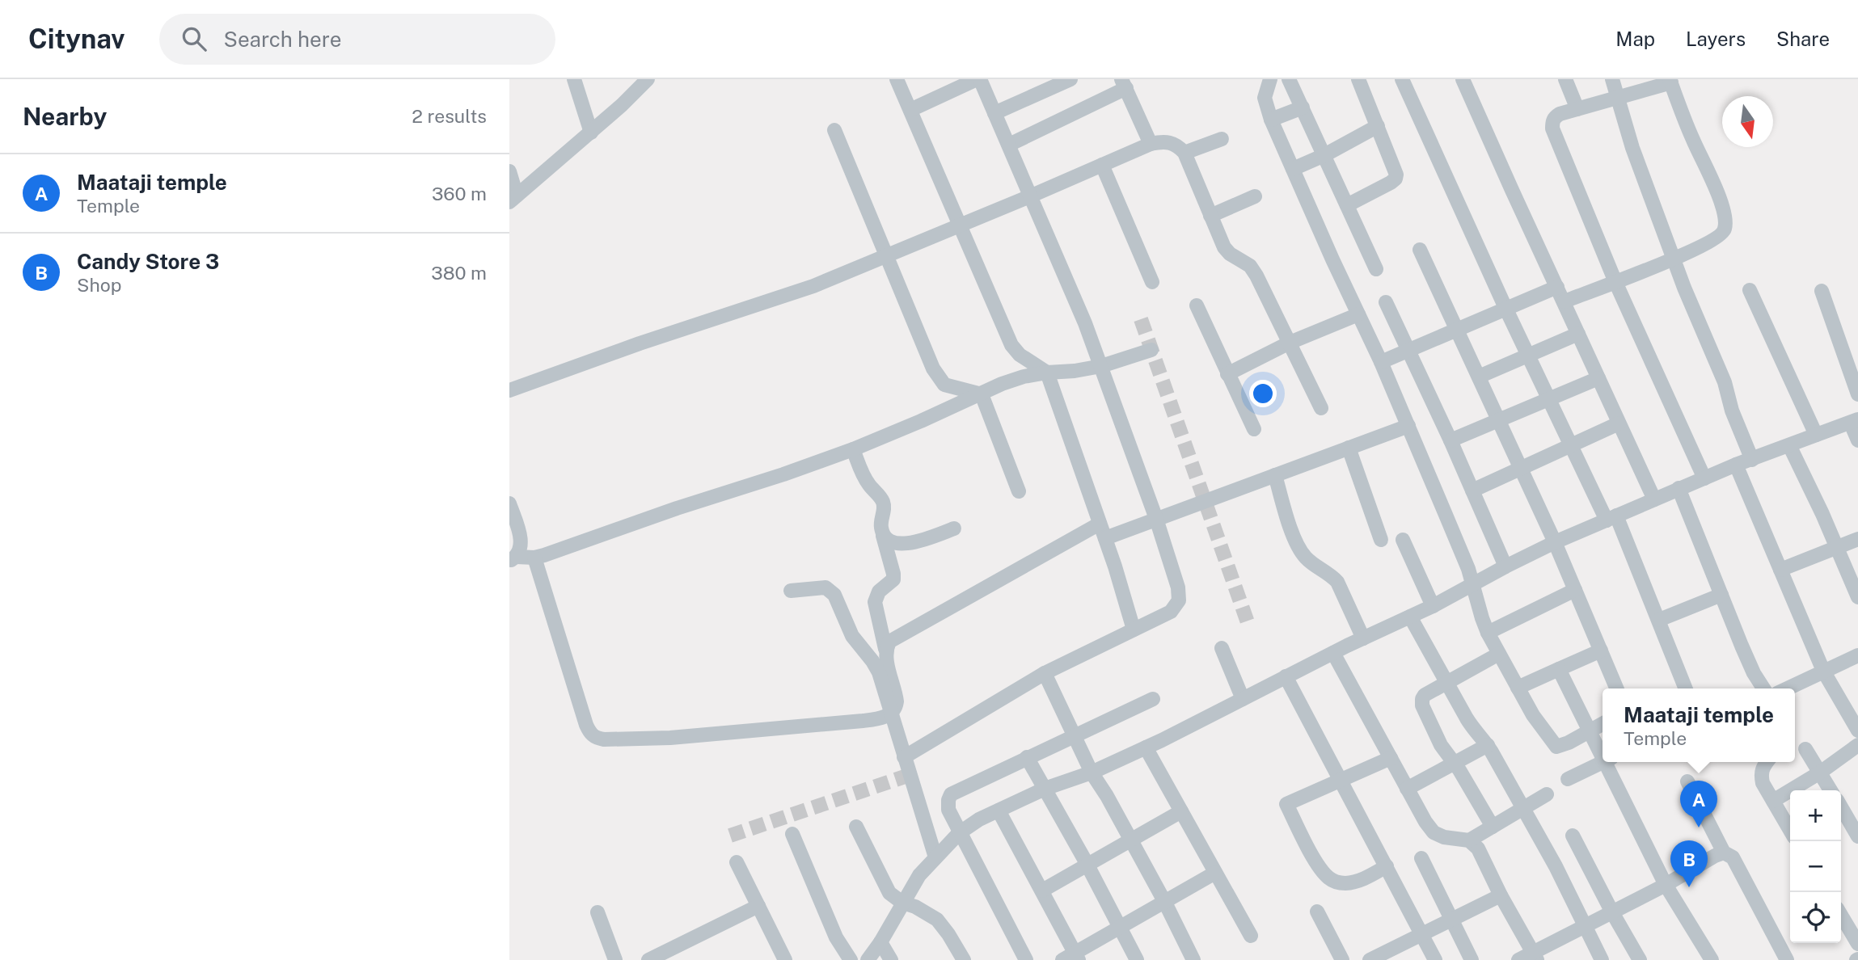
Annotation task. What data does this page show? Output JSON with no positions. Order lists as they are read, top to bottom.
{
  "north": "bottom",
  "page": {
    "header": "Citynav",
    "search": "Search here",
    "nav": ["Map", "Layers", "Share"],
    "heading": ["Nearby", "2 results"],
    "list": [
      {
        "mark": "A",
        "name": "Maataji temple",
        "note": "Temple",
        "value": "360 m"
      },
      {
        "mark": "B",
        "name": "Candy Store 3",
        "note": "Shop",
        "value": "380 m"
      }
    ],
    "popup": ["Maataji temple", "Temple"],
    "pins": ["A", "B"],
    "map_buttons": ["+", "−"]
  }
}
